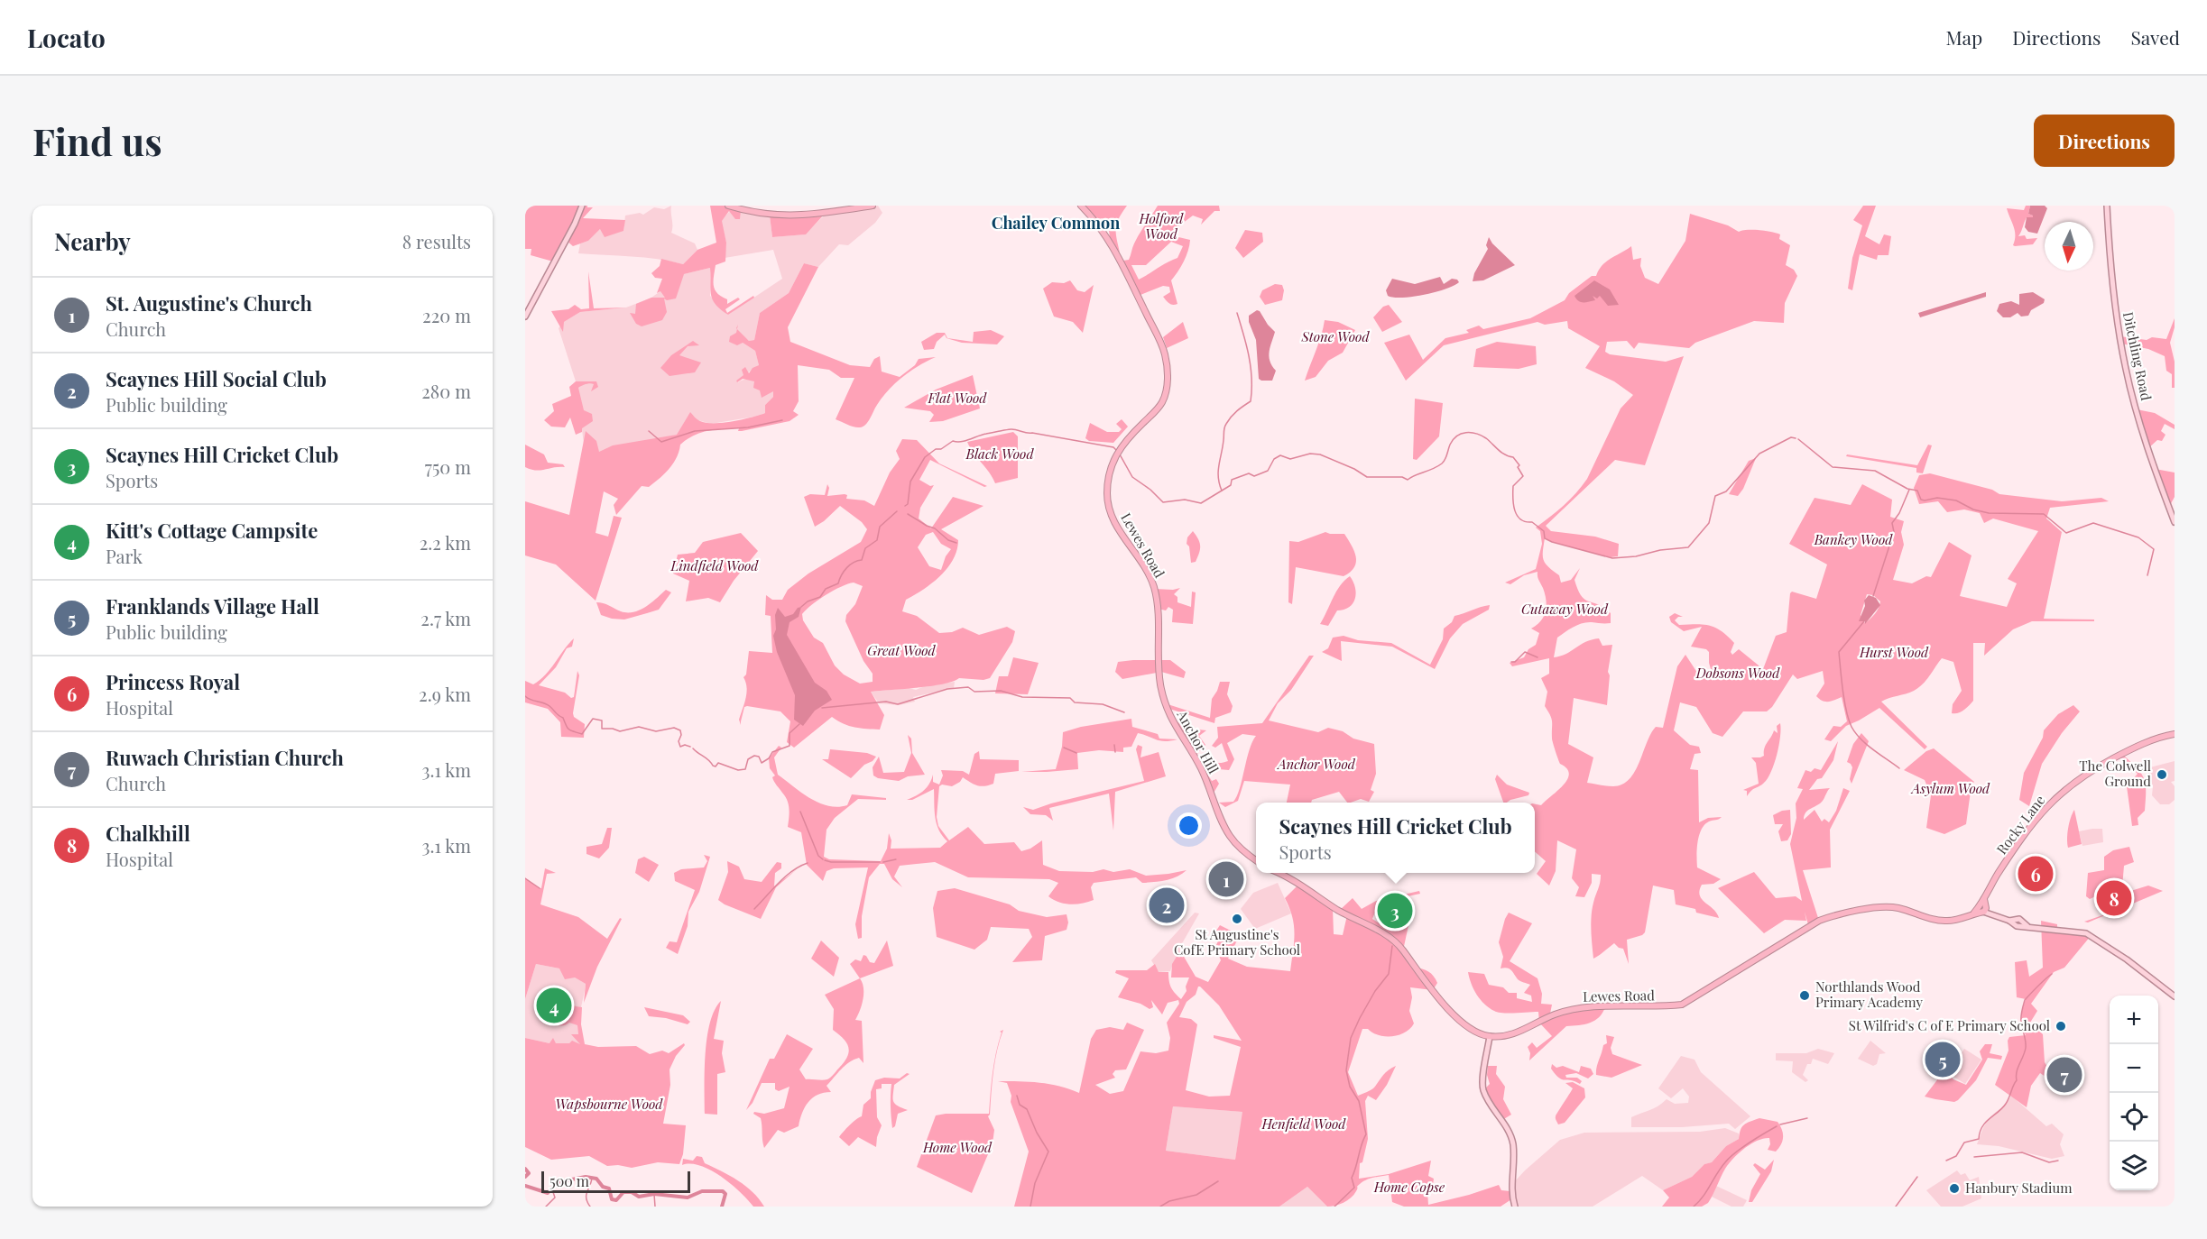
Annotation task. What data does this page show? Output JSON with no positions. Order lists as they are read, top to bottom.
{
  "streets": {
    "highway": ["Lewes Road", "Anchor Hill", "Rocky Lane"],
    "main road": ["Ditchling Road"]
  },
  "crossings": [
    ["Lewes Road", "Anchor Hill"],
    ["Lewes Road", "Rocky Lane"]
  ],
  "districts": ["Chailey Common"],
  "parks": [
    "Holford Wood",
    "Stone Wood",
    "Flat Wood",
    "Black Wood",
    "Bankey Wood",
    "Lindfield Wood",
    "Cutaway Wood",
    "Great Wood",
    "Hurst Wood",
    "Dobsons Wood",
    "Anchor Wood",
    "Asylum Wood",
    "Wapsbourne Wood",
    "Henfield Wood",
    "Home Wood",
    "Home Copse"
  ],
  "places": [
    "The Colwell Ground",
    "St Augustine's CofE Primary School",
    "Northlands Wood Primary Academy",
    "St Wilfrid's C of E Primary School",
    "Hanbury Stadium"
  ],
  "scale_bar": "500 m",
  "north": "bottom",
  "page": {
    "header": "Locato",
    "nav": ["Map", "Directions", "Saved"],
    "buttons": "Directions",
    "title": "Find us",
    "heading": ["Nearby", "8 results"],
    "list": [
      {
        "mark": "1",
        "name": "St. Augustine's Church",
        "note": "Church",
        "value": "220 m"
      },
      {
        "mark": "2",
        "name": "Scaynes Hill Social Club",
        "note": "Public building",
        "value": "280 m"
      },
      {
        "mark": "3",
        "name": "Scaynes Hill Cricket Club",
        "note": "Sports",
        "value": "750 m"
      },
      {
        "mark": "4",
        "name": "Kitt's Cottage Campsite",
        "note": "Park",
        "value": "2.2 km"
      },
      {
        "mark": "5",
        "name": "Franklands Village Hall",
        "note": "Public building",
        "value": "2.7 km"
      },
      {
        "mark": "6",
        "name": "Princess Royal",
        "note": "Hospital",
        "value": "2.9 km"
      },
      {
        "mark": "7",
        "name": "Ruwach Christian Church",
        "note": "Church",
        "value": "3.1 km"
      },
      {
        "mark": "8",
        "name": "Chalkhill",
        "note": "Hospital",
        "value": "3.1 km"
      }
    ],
    "popup": ["Scaynes Hill Cricket Club", "Sports"],
    "pins": [
      "6",
      "1",
      "8",
      "2",
      "3",
      "4",
      "5",
      "7"
    ],
    "map_buttons": ["+", "−"],
    "scale": "500 m"
  }
}
